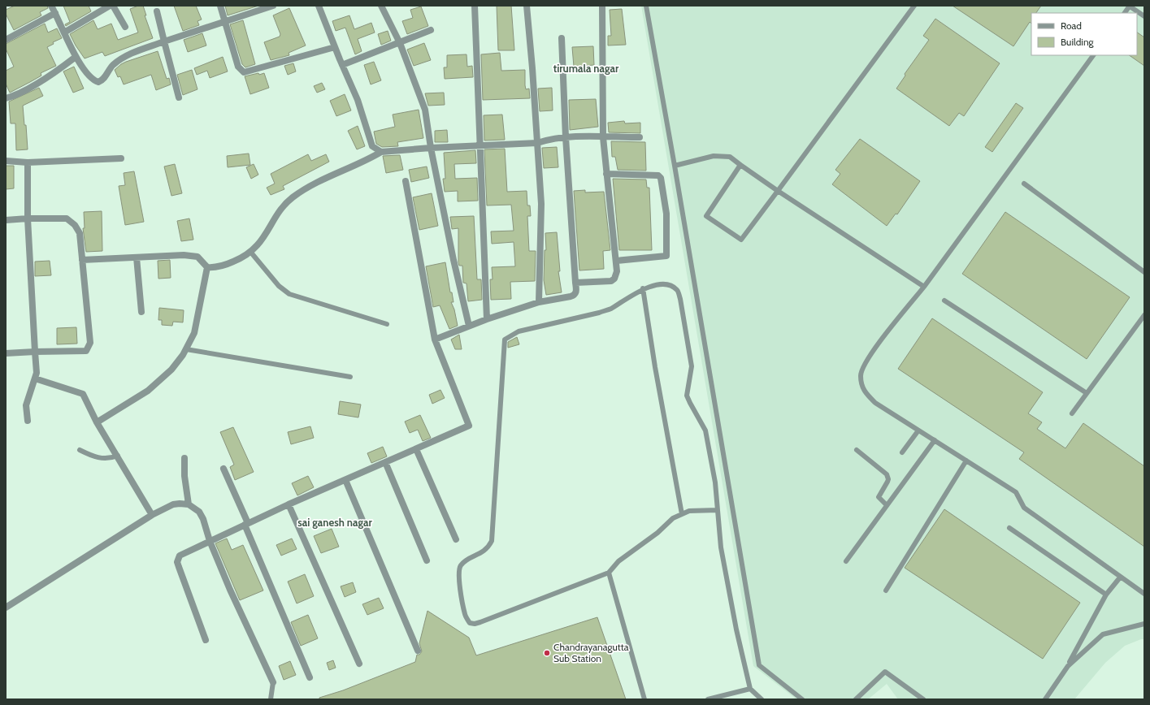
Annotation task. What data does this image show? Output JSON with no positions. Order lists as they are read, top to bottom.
{
  "districts": ["tirumala nagar", "sai ganesh nagar"],
  "places": ["Chandrayanagutta Sub Station"],
  "legend": ["Road", "Building"]
}
